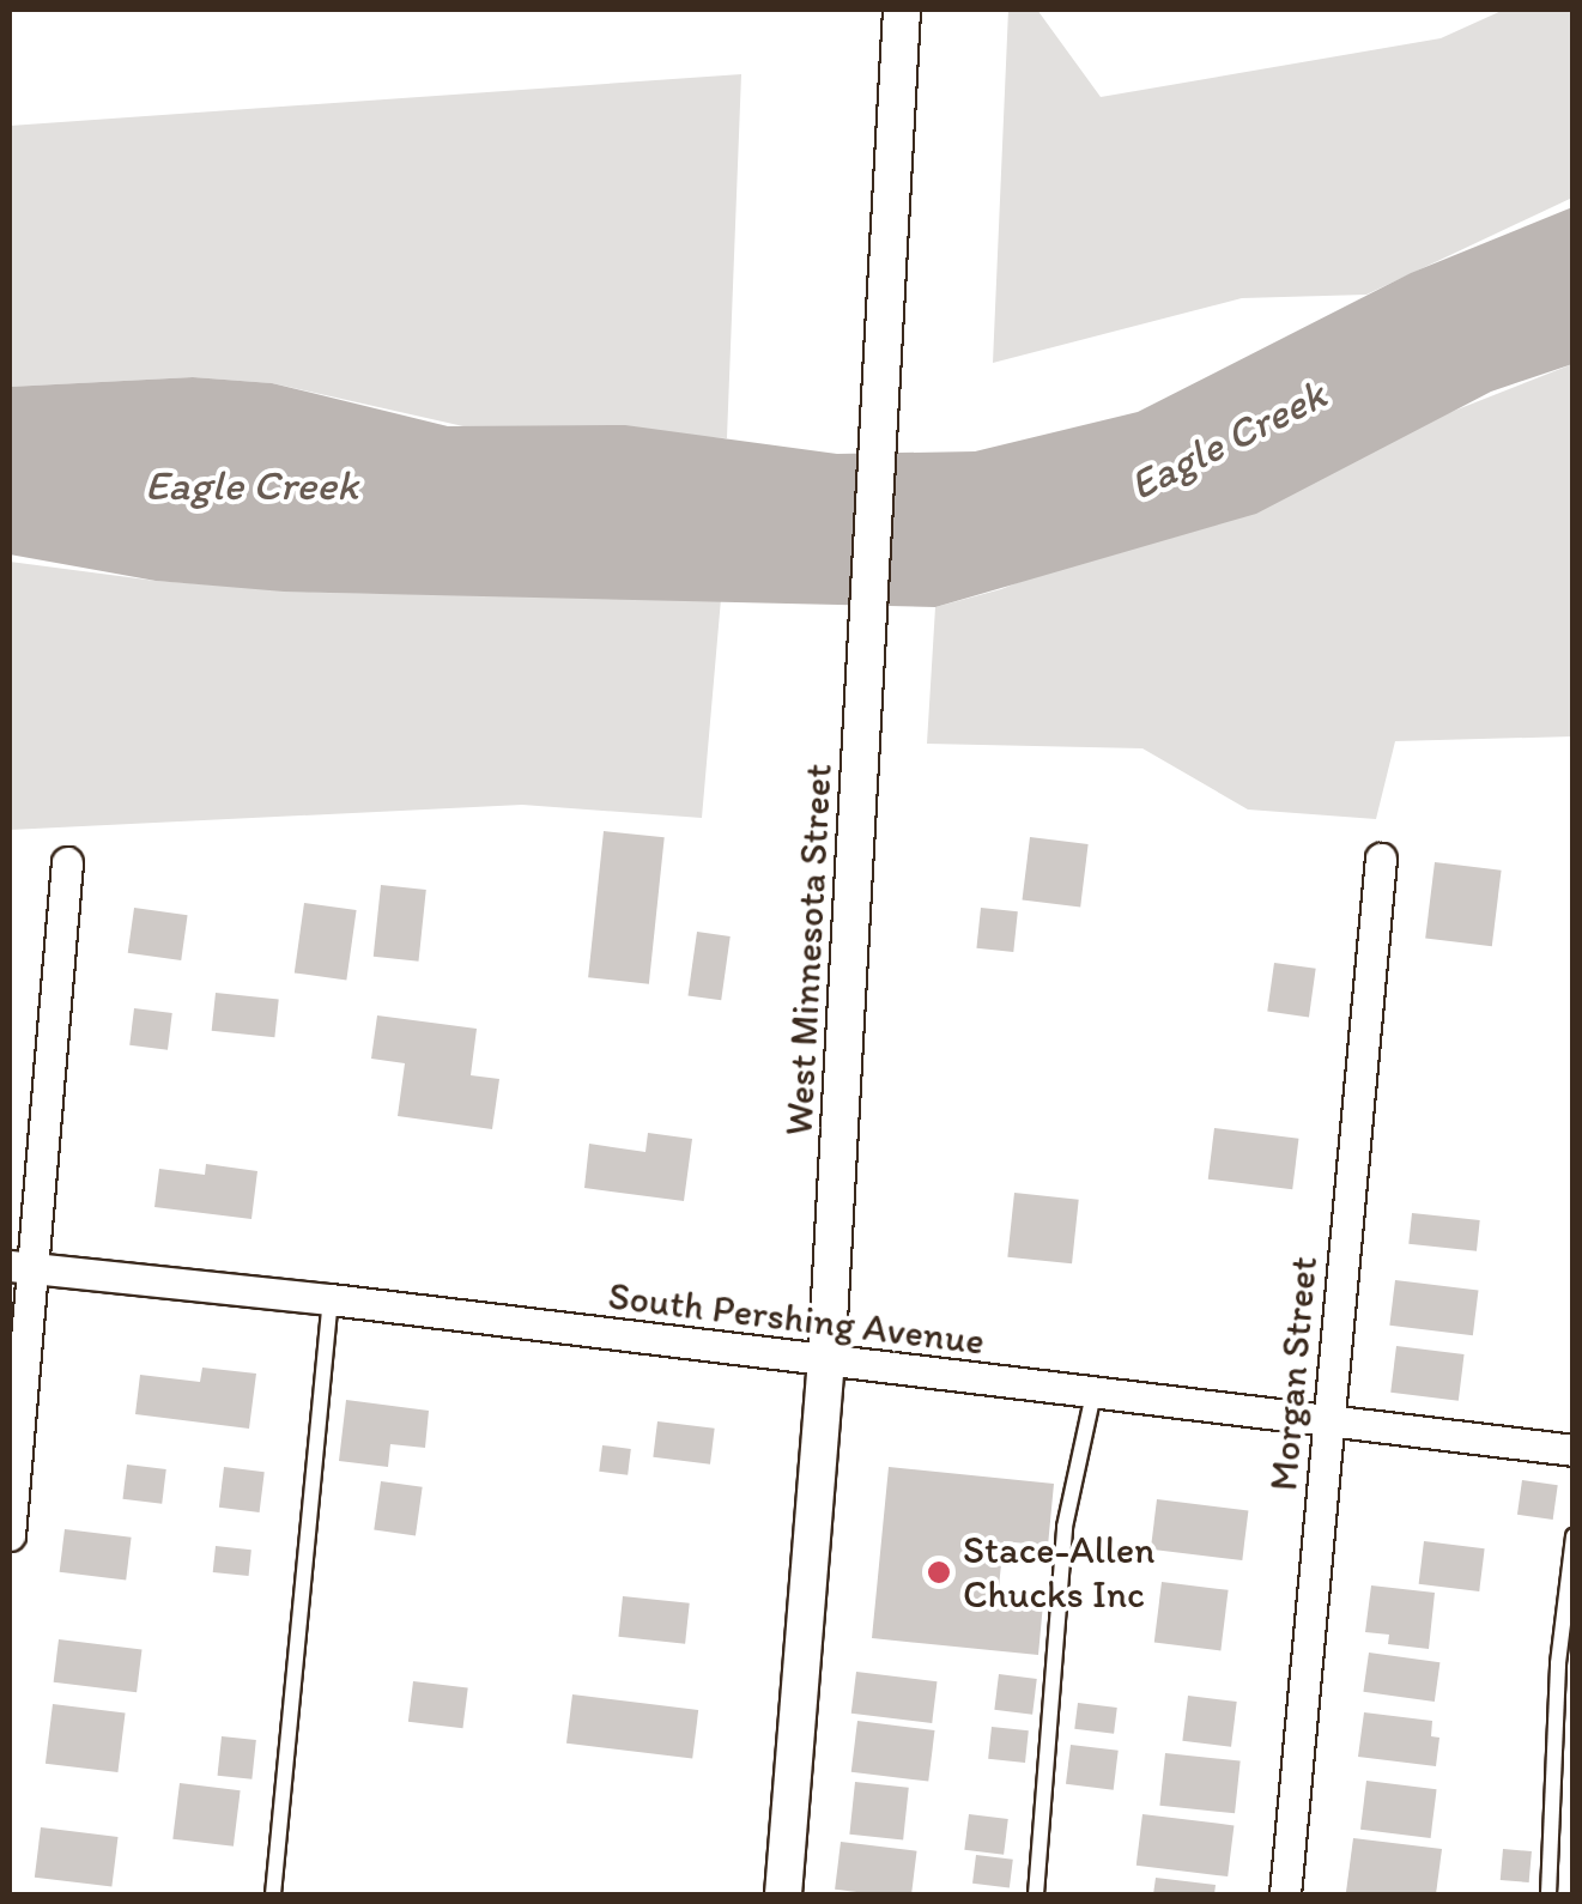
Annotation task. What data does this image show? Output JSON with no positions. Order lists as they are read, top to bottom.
{
  "streets": {
    "street": ["West Minnesota Street", "South Pershing Avenue", "Morgan Street"]
  },
  "crossings": [
    ["West Minnesota Street", "South Pershing Avenue"],
    ["South Pershing Avenue", "Morgan Street"]
  ],
  "water": ["Eagle Creek"],
  "places": ["Stace-Allen Chucks Inc"]
}
